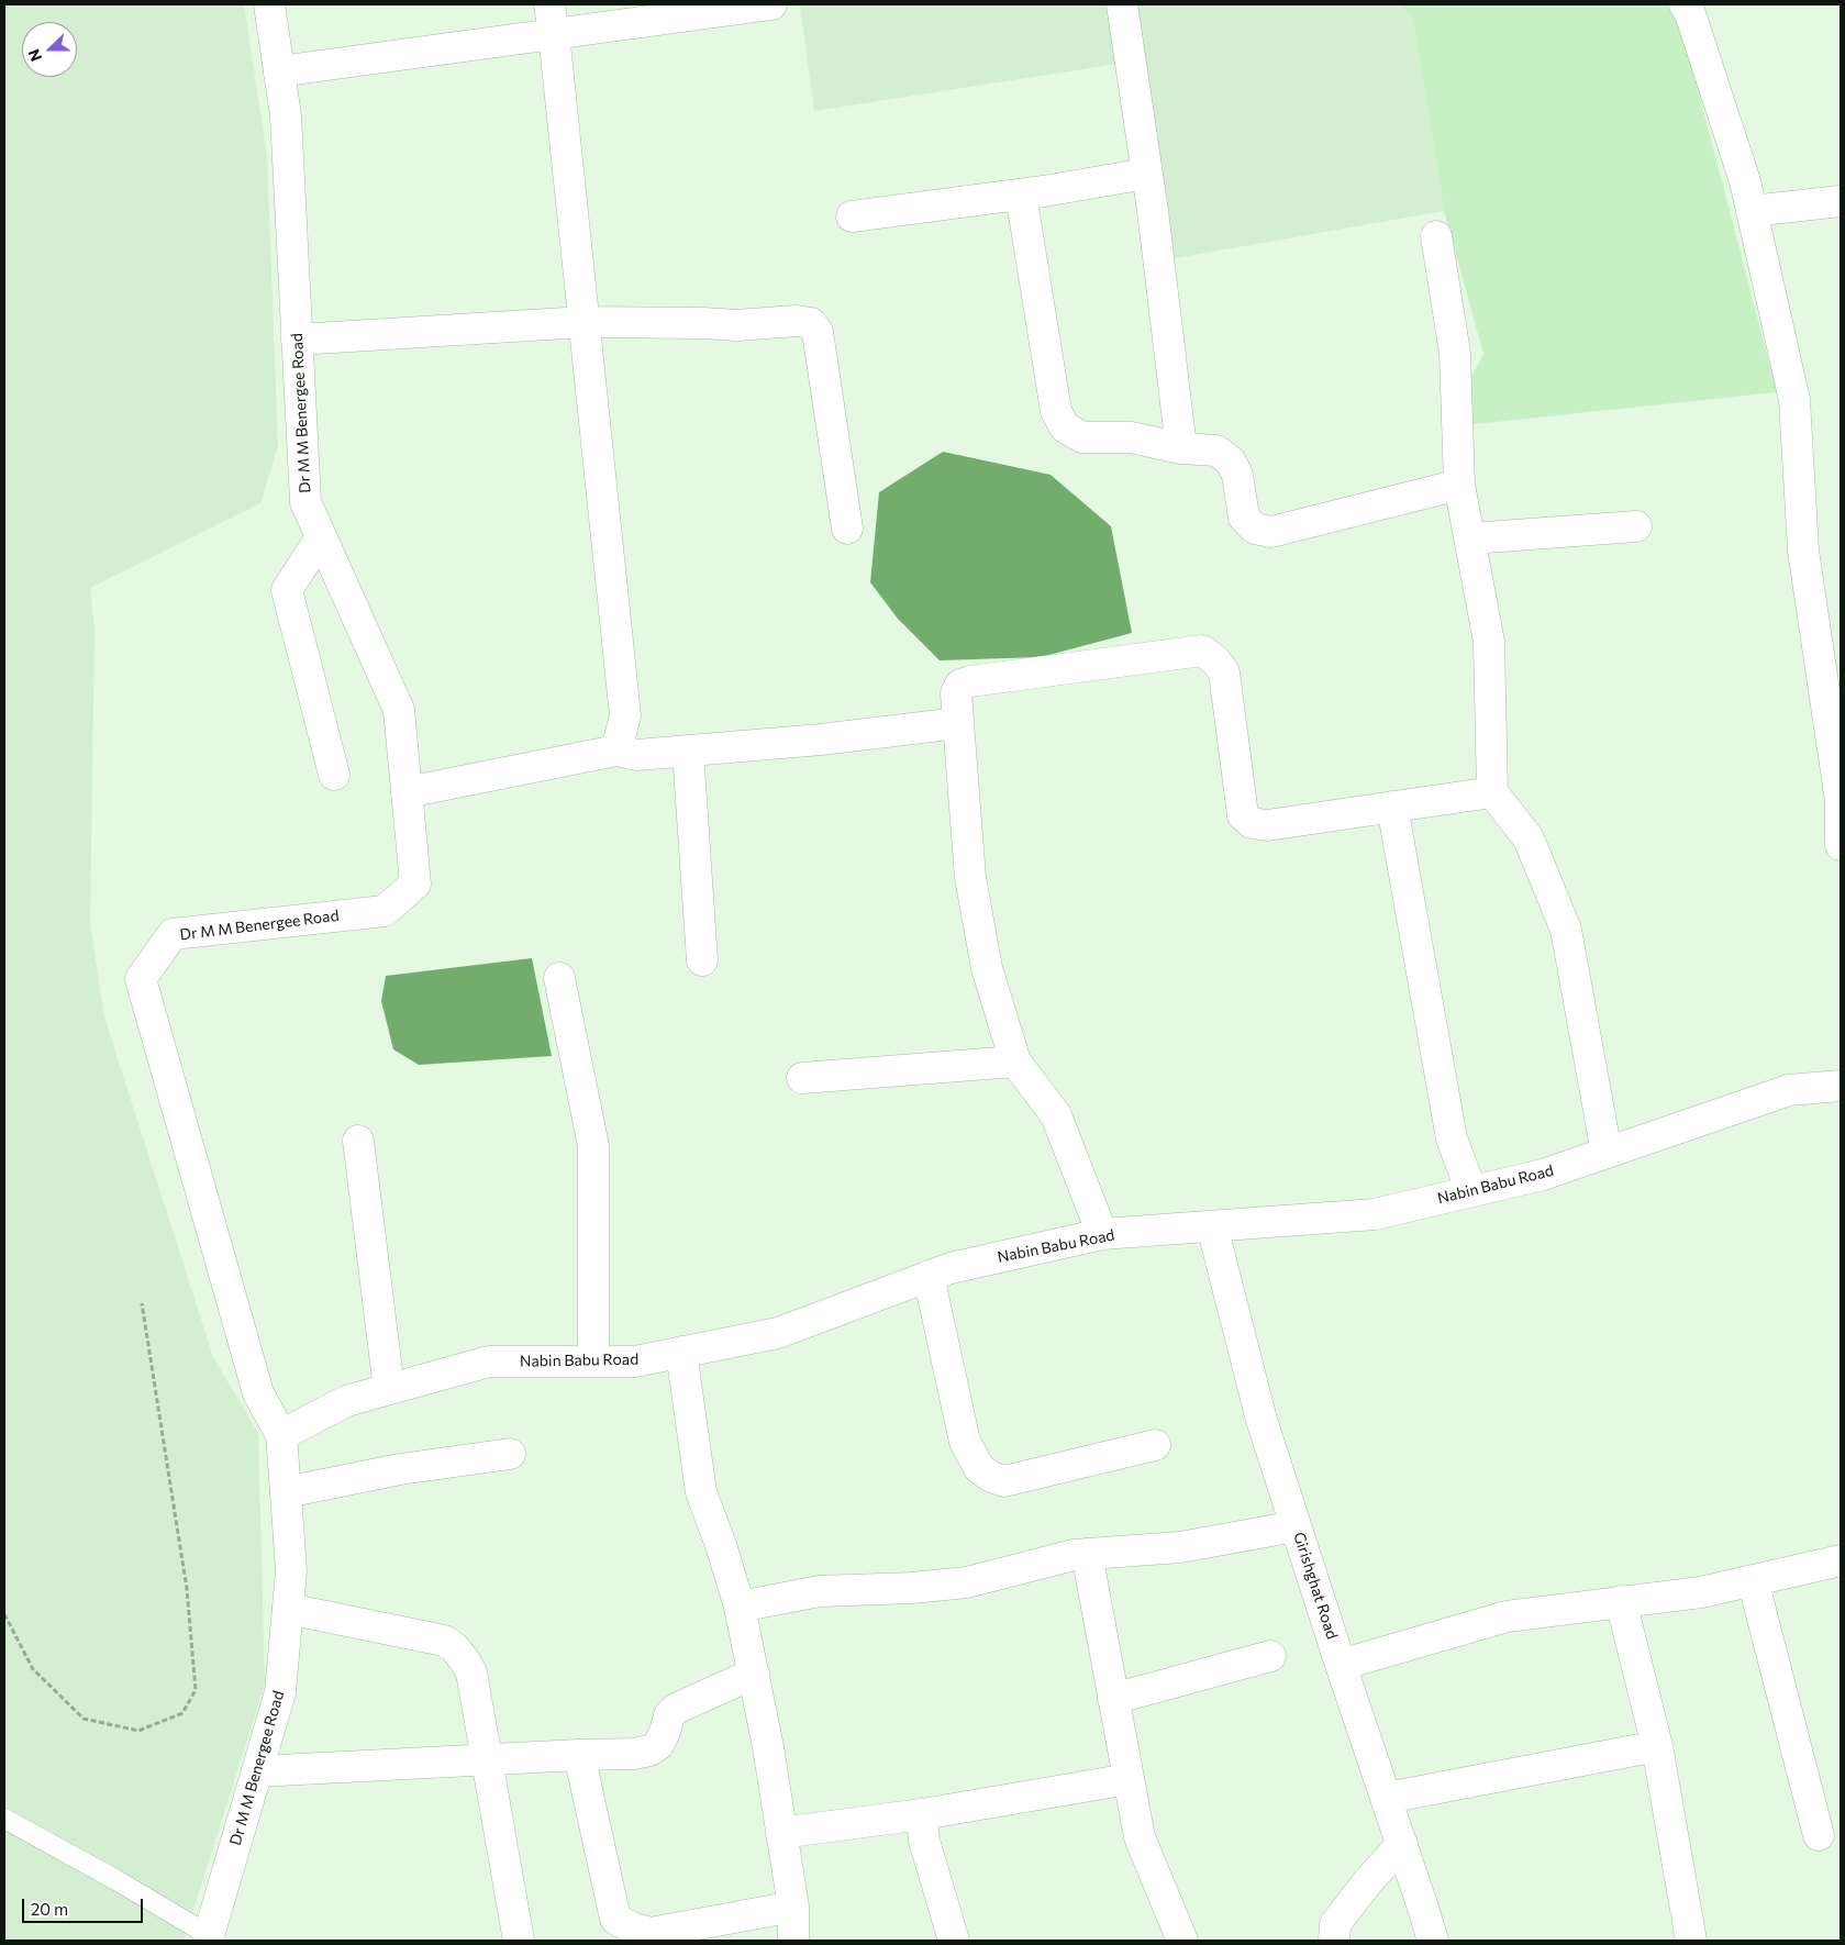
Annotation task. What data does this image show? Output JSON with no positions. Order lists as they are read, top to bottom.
{
  "streets": {
    "street": ["Dr M M Benergee Road", "Nabin Babu Road", "Girishghat Road"]
  },
  "crossings": [
    ["Dr M M Benergee Road", "Nabin Babu Road"],
    ["Nabin Babu Road", "Girishghat Road"]
  ],
  "scale_bar": "20 m",
  "north": "left"
}
